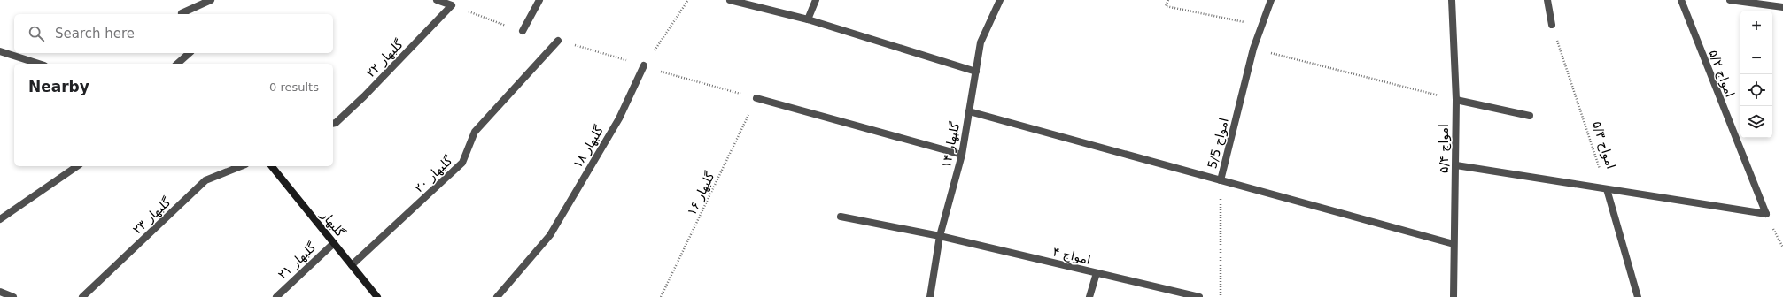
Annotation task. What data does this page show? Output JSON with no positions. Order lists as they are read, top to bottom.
{
  "streets": {
    "street": [
      "گلبهار ۲۲",
      "امواج ۵/۲",
      "امواج 5/5",
      "گلبهار ۱۴",
      "امواج ۵/۳",
      "گلبهار ۱۸",
      "امواج ۵/۴",
      "گلبهار ۲۰",
      "گلبهار ۲۳",
      "گلبهار",
      "امواج ۴",
      "گلبهار ۲۱"
    ],
    "path": ["گلبهار ۱۶"]
  },
  "crossings": [
    ["امواج ۵/۲", "امواج ۵/۳"],
    ["گلبهار ۱۴", "امواج ۴"],
    ["گلبهار ۲۰", "گلبهار"],
    ["گلبهار", "گلبهار ۲۱"]
  ],
  "page": {
    "map_buttons": ["+", "−"],
    "search": "Search here",
    "heading": ["Nearby", "0 results"]
  }
}
